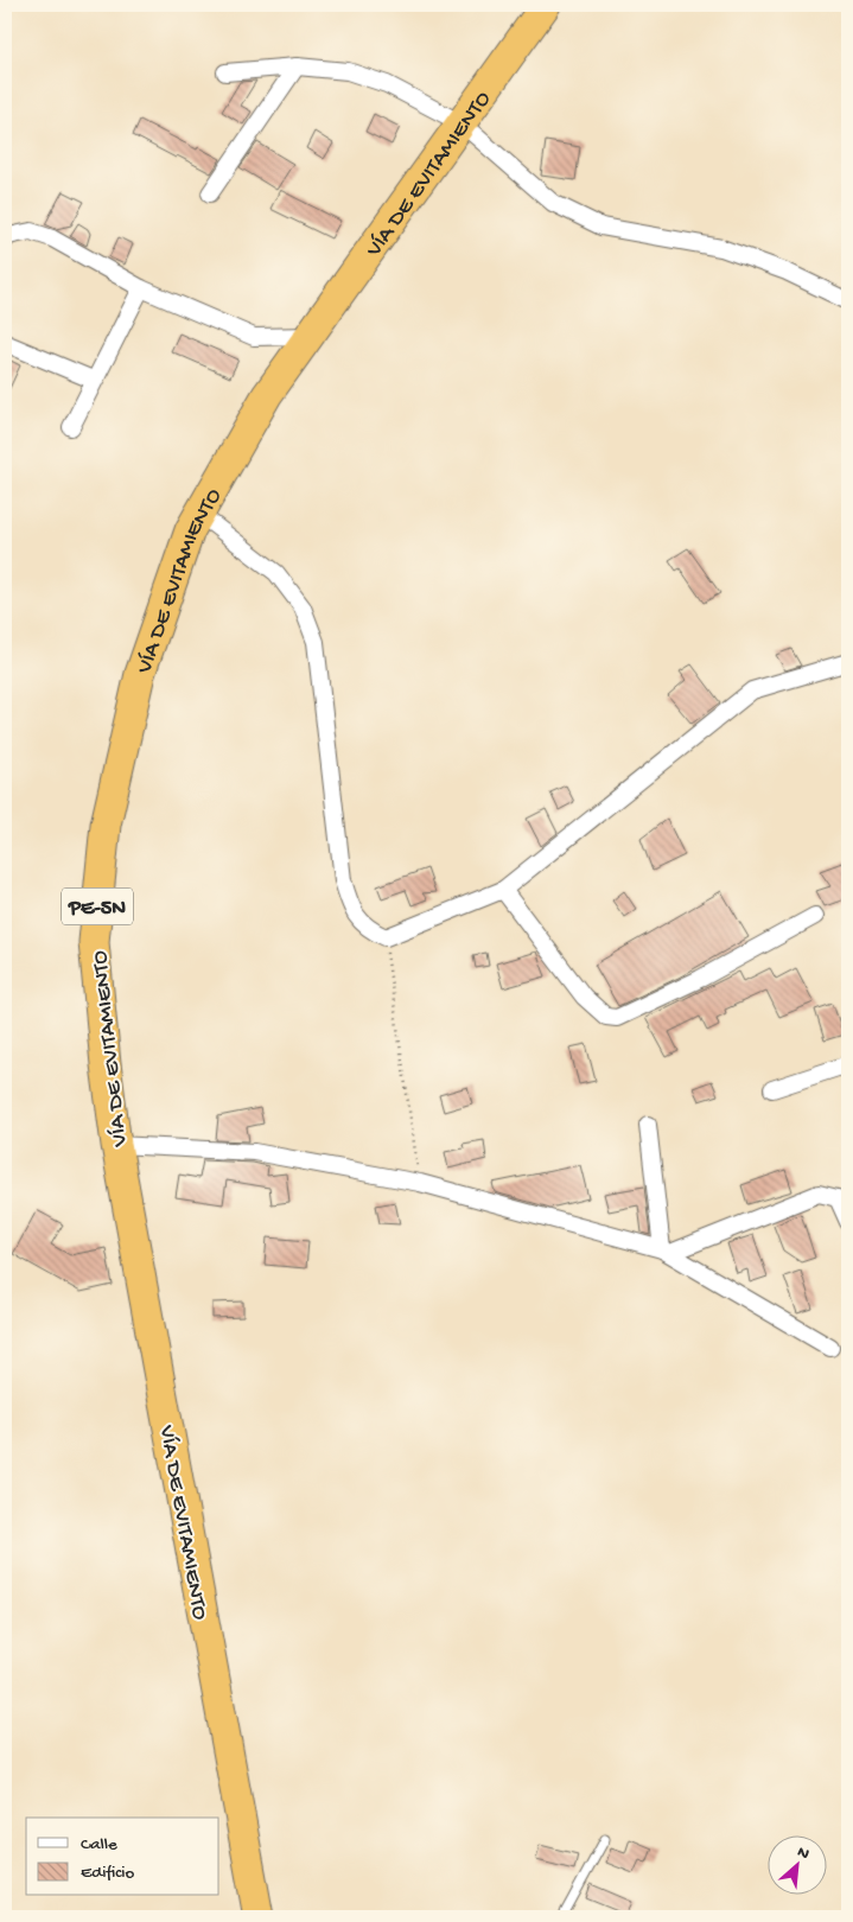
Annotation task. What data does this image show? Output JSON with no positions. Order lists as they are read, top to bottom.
{
  "streets": {
    "highway": ["VÍA DE EVITAMIENTO", "PE-5N"]
  },
  "legend": ["Calle", "Edificio"],
  "north": "top right"
}
